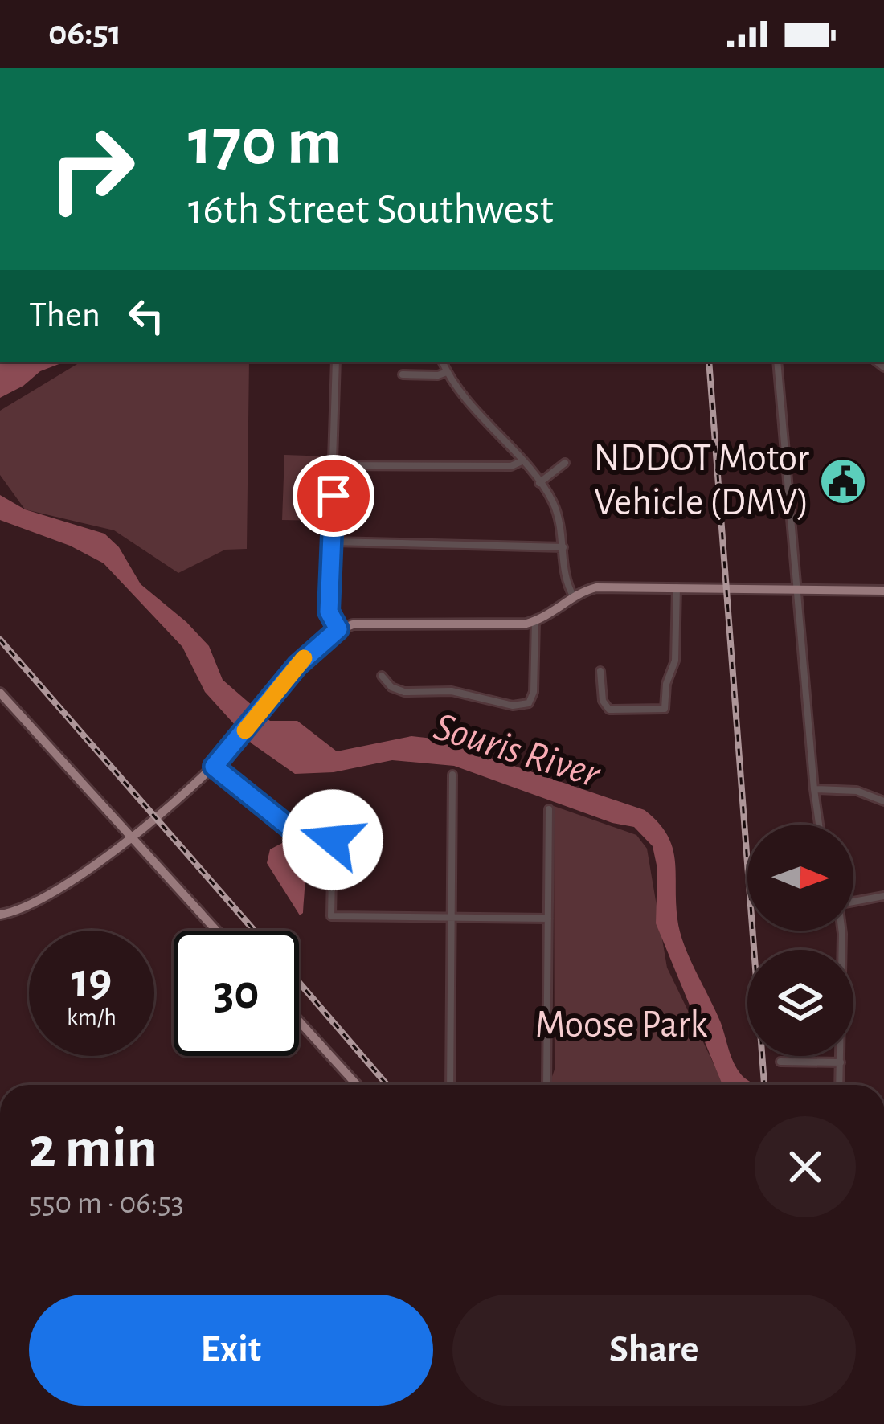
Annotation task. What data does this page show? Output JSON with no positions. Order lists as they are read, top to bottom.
{
  "water": ["Souris River"],
  "parks": ["Moose Park"],
  "places": {
    "public building": ["NDDOT Motor Vehicle (DMV)"]
  },
  "north": "right",
  "page": {
    "status": "06:51",
    "turn": ["170 m", "16th Street Southwest"],
    "then": "Then",
    "speed": "19 km/h",
    "limit": "30",
    "heading": ["2 min", "550 m · 06:53"],
    "buttons": ["Exit", "Share"]
  }
}
